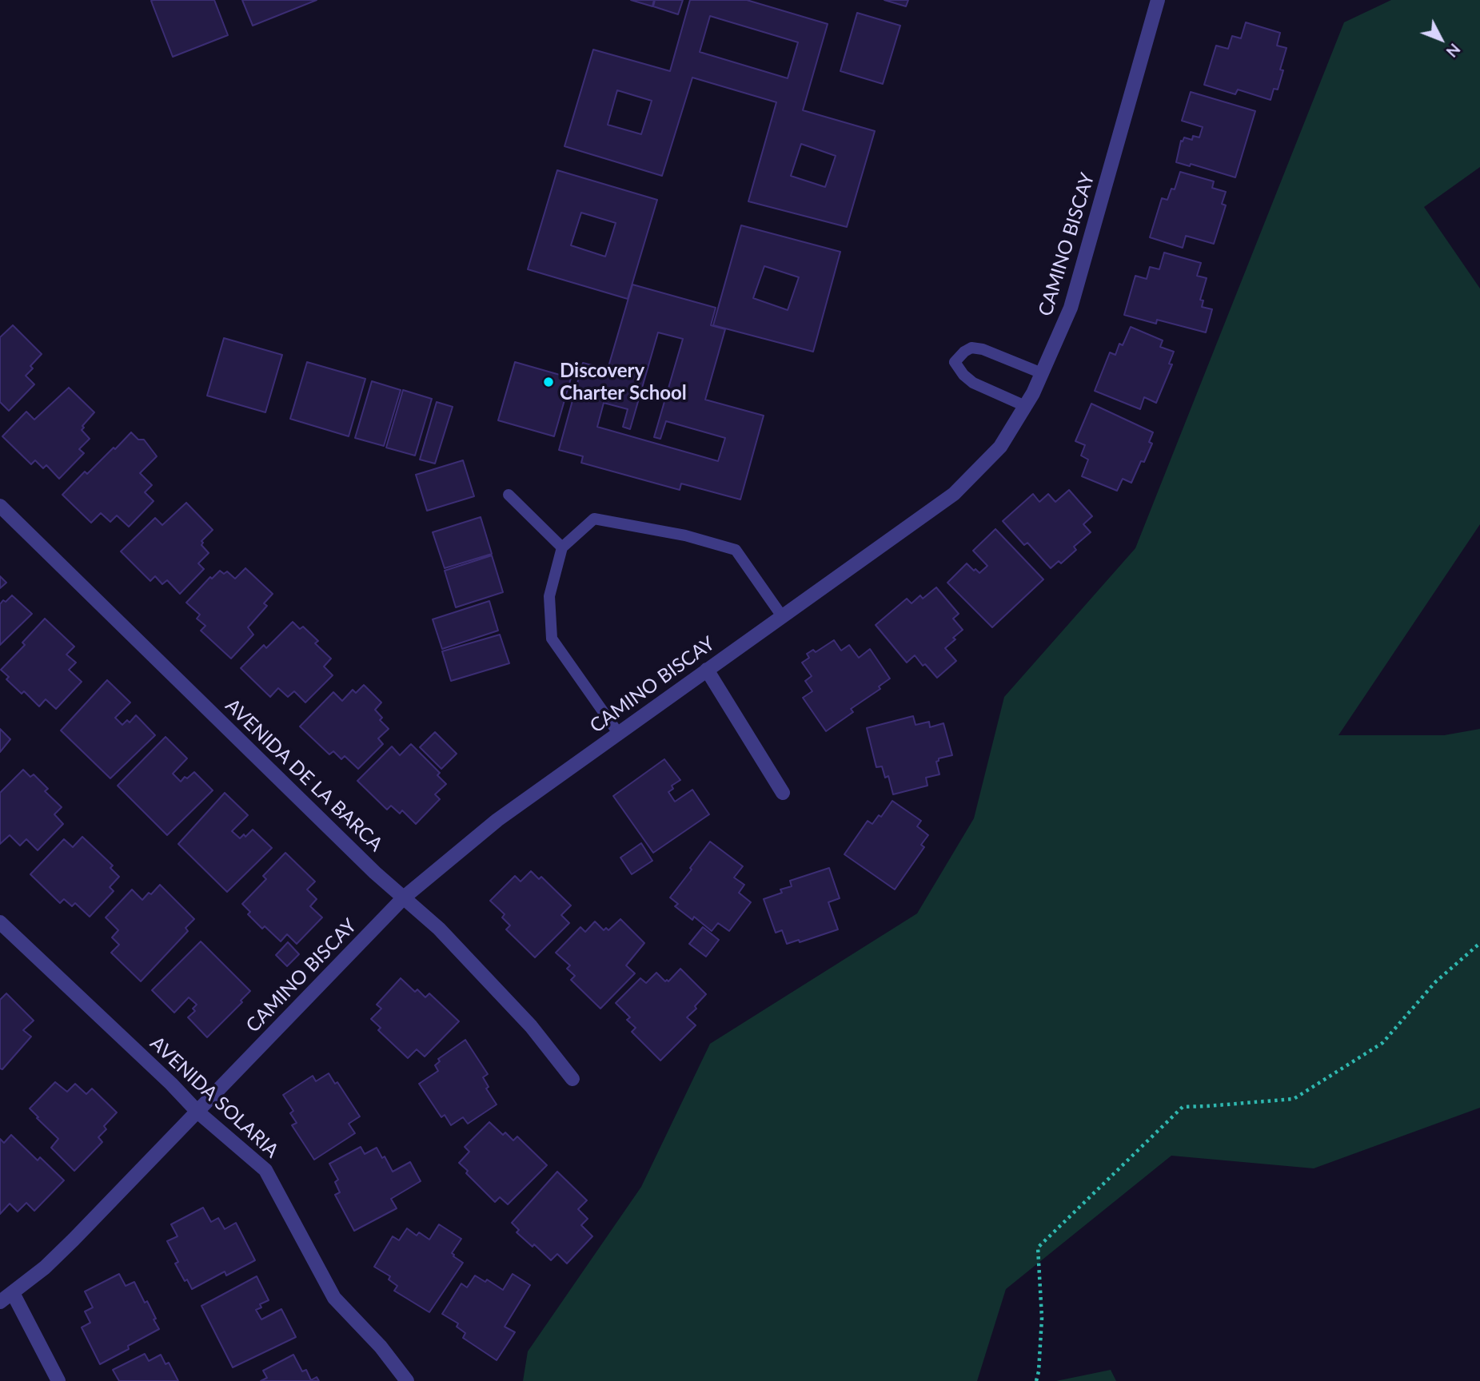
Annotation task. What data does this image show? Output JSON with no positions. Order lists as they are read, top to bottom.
{
  "streets": {
    "street": ["CAMINO BISCAY", "AVENIDA DE LA BARCA", "AVENIDA SOLARIA"]
  },
  "crossings": [
    ["CAMINO BISCAY", "AVENIDA DE LA BARCA"],
    ["CAMINO BISCAY", "AVENIDA SOLARIA"]
  ],
  "places": ["Discovery Charter School"],
  "north": "bottom right"
}
